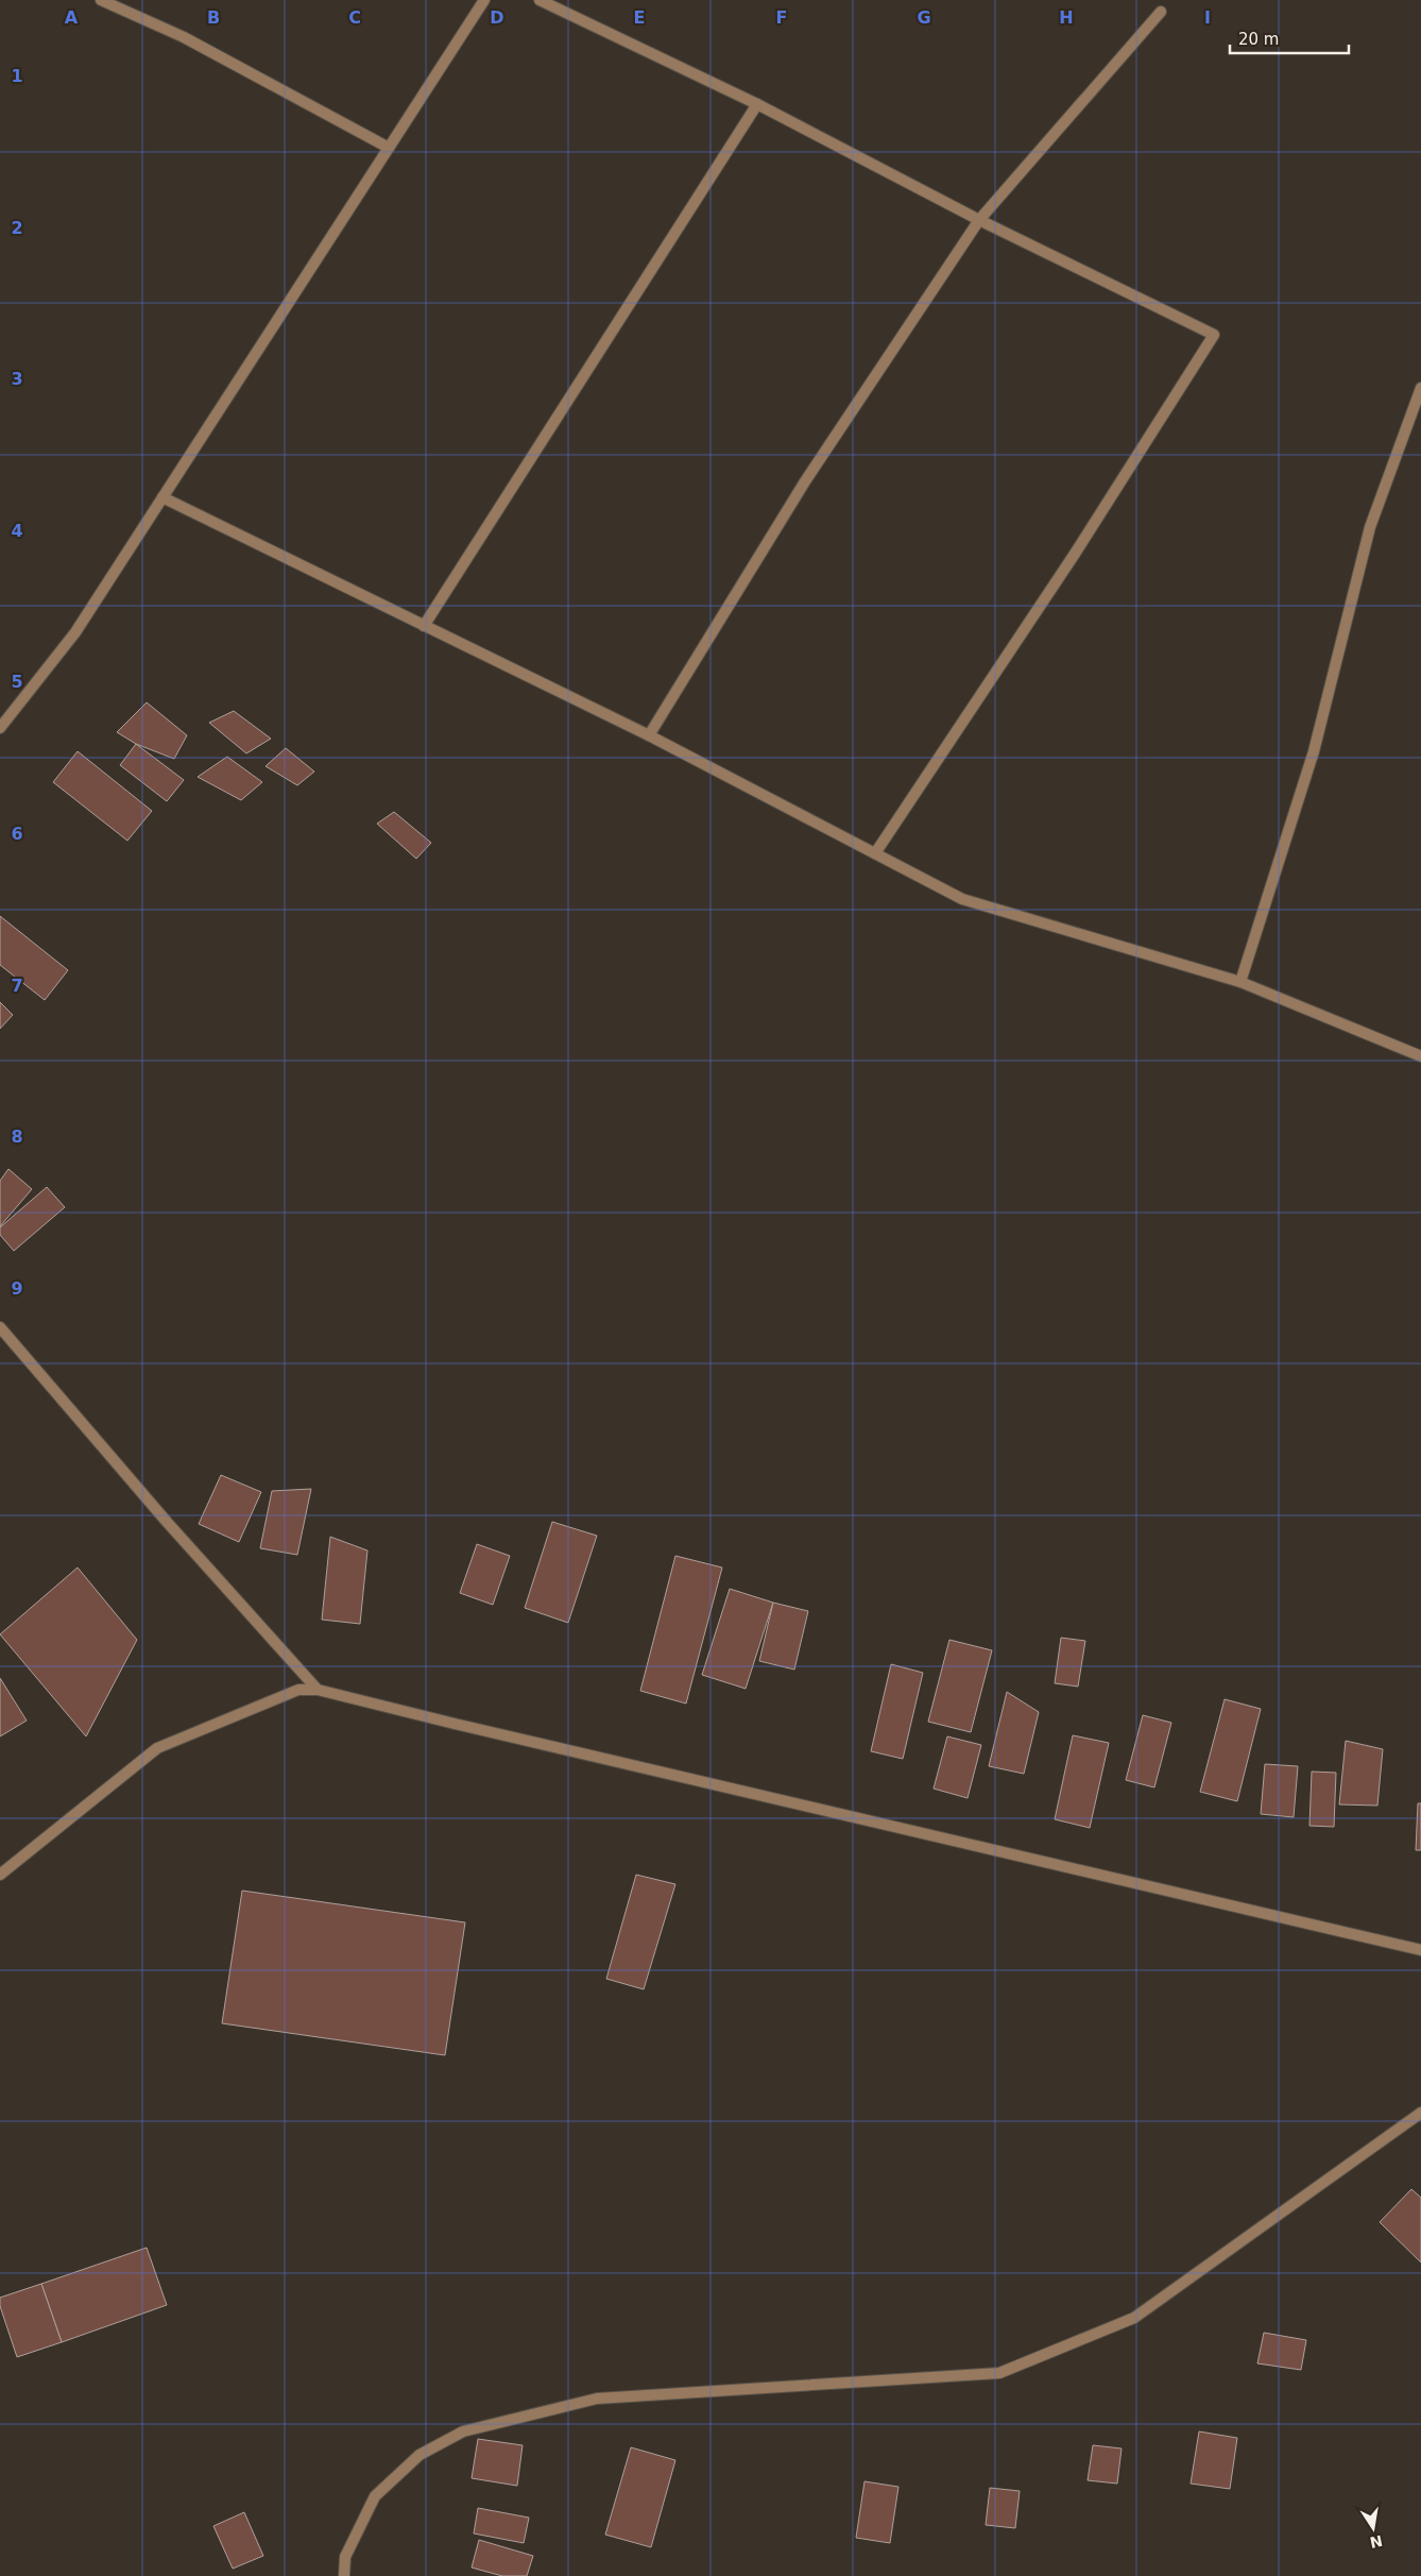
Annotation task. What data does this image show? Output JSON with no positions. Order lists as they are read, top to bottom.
{
  "scale_bar": "20 m",
  "north": "bottom",
  "grid": {
    "columns": [
      "A",
      "B",
      "C",
      "D",
      "E",
      "F",
      "G",
      "H",
      "I"
    ],
    "rows": [
      "1",
      "2",
      "3",
      "4",
      "5",
      "6",
      "7",
      "8",
      "9"
    ]
  }
}
